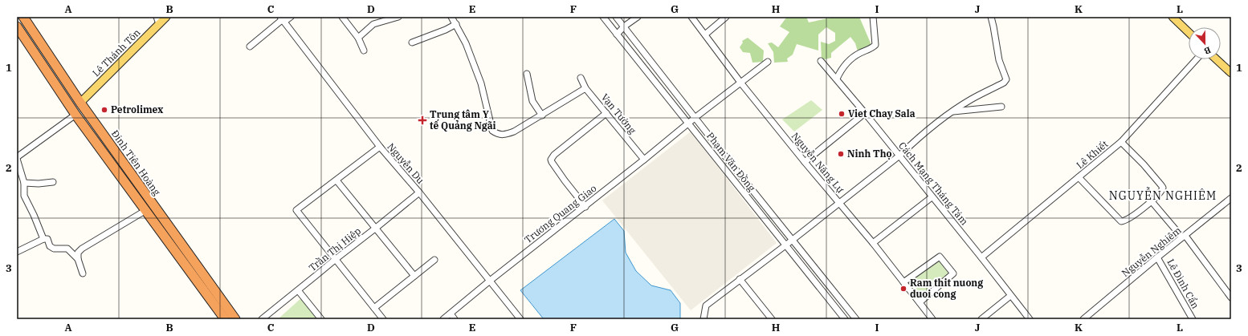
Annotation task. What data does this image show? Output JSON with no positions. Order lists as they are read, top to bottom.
{
  "streets": {
    "highway": ["Đinh Tiên Hoàng"],
    "main road": ["Lê Thánh Tôn"],
    "street": [
      "Vạn Tường",
      "Lê Khiết",
      "Phạm Văn Đồng",
      "Nguyễn Năng Lự",
      "Nguyễn Du",
      "Cách Mạng Tháng Tám",
      "Trương Quang Giao",
      "Trần Thị Hiệp",
      "Nguyễn Nghiêm",
      "Lê Đình Cẩn"
    ]
  },
  "crossings": [
    ["Lê Thánh Tôn", "Đinh Tiên Hoàng"],
    ["Vạn Tường", "Trương Quang Giao"],
    ["Lê Khiết", "Cách Mạng Tháng Tám"],
    ["Phạm Văn Đồng", "Trương Quang Giao"],
    ["Nguyễn Du", "Trương Quang Giao"],
    ["Nguyễn Du", "Trần Thị Hiệp"],
    ["Nguyễn Nghiêm", "Lê Đình Cẩn"]
  ],
  "districts": ["NGUYỄN NGHIÊM"],
  "places": {
    "other": [
      "Petrolimex",
      "Viet Chay Sala",
      "Ninh Thọ",
      "Ram thit nuong duoi cong"
    ],
    "health": ["Trung tâm Y tế Quảng Ngãi"]
  },
  "north": "bottom",
  "grid": {
    "columns": [
      "A",
      "B",
      "C",
      "D",
      "E",
      "F",
      "G",
      "H",
      "I",
      "J",
      "K",
      "L"
    ],
    "rows": ["1", "2", "3"]
  }
}
